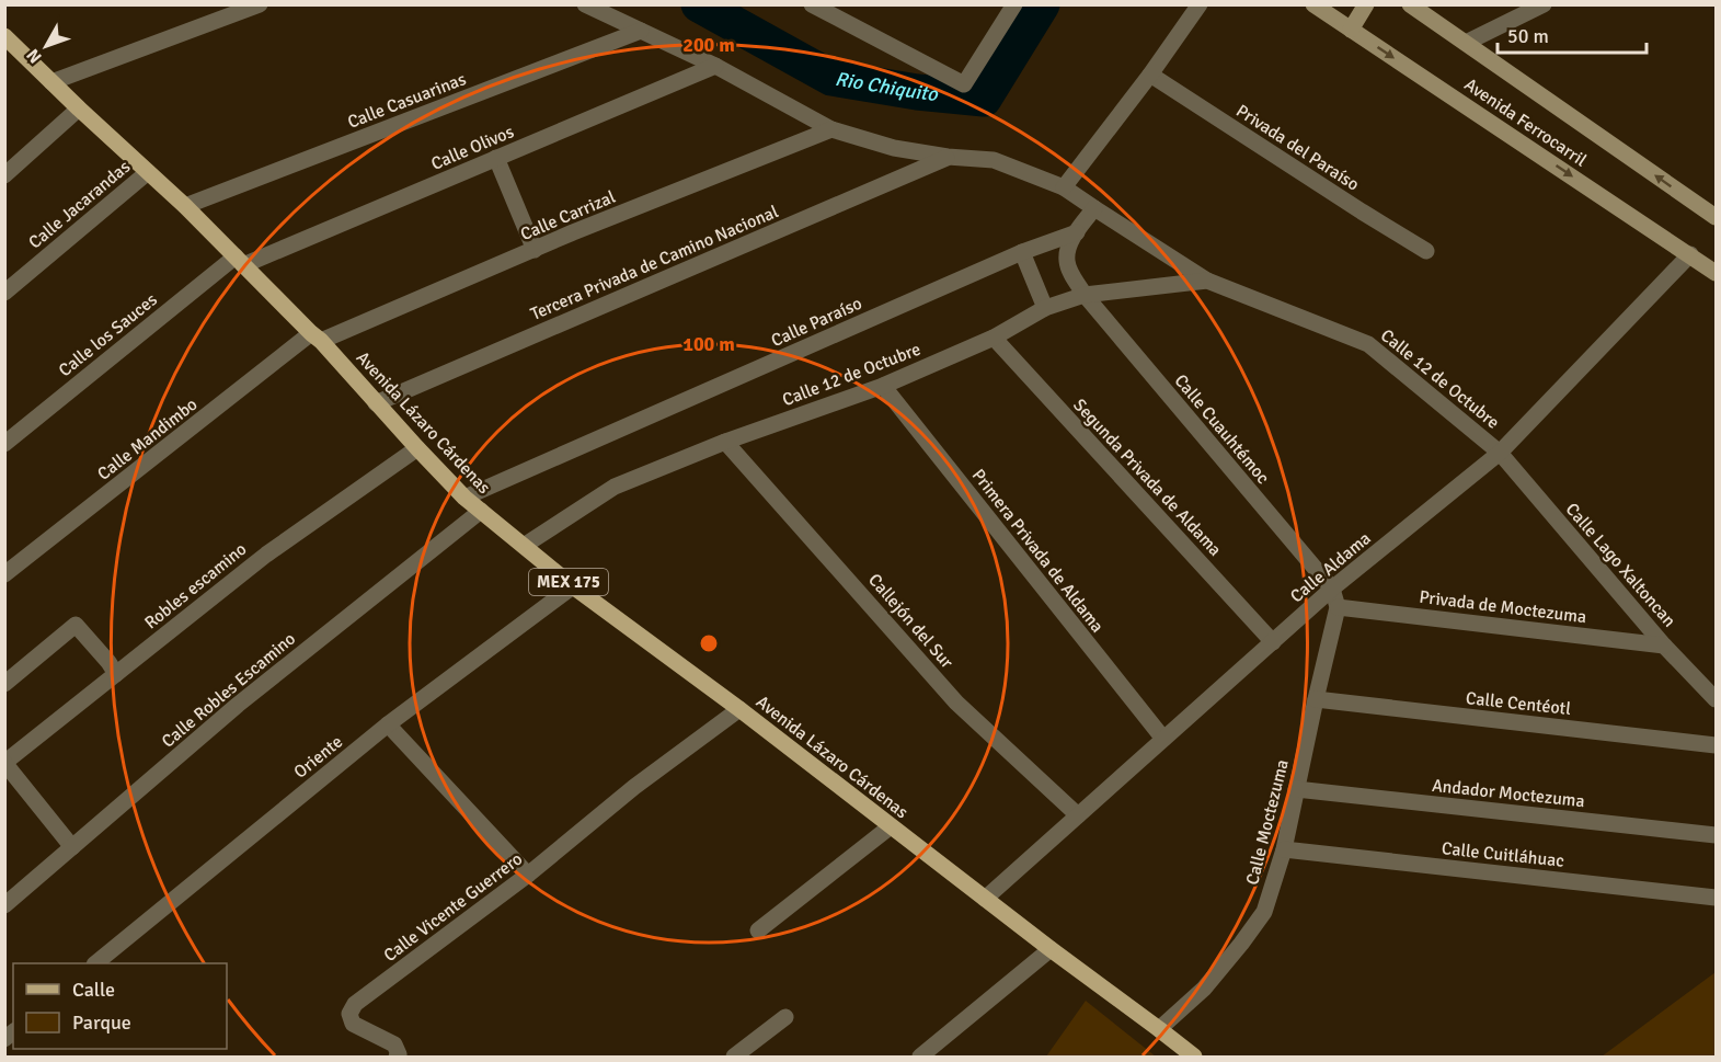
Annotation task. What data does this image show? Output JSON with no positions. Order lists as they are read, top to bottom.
{
  "streets": {
    "main road": ["Avenida Ferrocarril", "Avenida Lázaro Cárdenas", "MEX 175"],
    "street": [
      "Calle Casuarinas",
      "Calle Olivos",
      "Privada del Paraíso",
      "Calle Jacarandas",
      "Calle Carrizal",
      "Tercera Privada de Camino Nacional",
      "Calle Paraíso",
      "Calle los Sauces",
      "Calle 12 de Octubre",
      "Calle Cuauhtémoc",
      "Calle Mandimbo",
      "Segunda Privada de Aldama",
      "Primera Privada de Aldama",
      "Calle Lago Xaltoncan",
      "Calle Aldama",
      "Robles escamino",
      "Privada de Moctezuma",
      "Callejón del Sur",
      "Calle Robles Escamino",
      "Calle Centéotl",
      "Oriente",
      "Andador Moctezuma",
      "Calle Moctezuma",
      "Calle Cuitláhuac",
      "Calle Vicente Guerrero"
    ]
  },
  "crossings": [
    ["Calle Casuarinas", "Calle 12 de Octubre"],
    ["Calle Casuarinas", "Avenida Lázaro Cárdenas"],
    ["Avenida Ferrocarril", "Calle Aldama"],
    ["Calle Olivos", "Calle los Sauces"],
    ["Calle Olivos", "Calle 12 de Octubre"],
    ["Calle Olivos", "Avenida Lázaro Cárdenas"],
    ["Calle Jacarandas", "Avenida Lázaro Cárdenas"],
    ["Calle Carrizal", "Calle 12 de Octubre"],
    ["Calle Carrizal", "Avenida Lázaro Cárdenas"],
    ["Calle Carrizal", "Calle Mandimbo"],
    ["Tercera Privada de Camino Nacional", "Calle 12 de Octubre"],
    ["Tercera Privada de Camino Nacional", "Avenida Lázaro Cárdenas"],
    ["Calle Paraíso", "Avenida Lázaro Cárdenas"],
    ["Calle Paraíso", "Calle Cuauhtémoc"],
    ["Calle los Sauces", "Avenida Lázaro Cárdenas"],
    ["Calle 12 de Octubre", "Avenida Lázaro Cárdenas"],
    ["Calle 12 de Octubre", "Calle Cuauhtémoc"],
    ["Calle 12 de Octubre", "Segunda Privada de Aldama"],
    ["Calle 12 de Octubre", "Primera Privada de Aldama"],
    ["Calle 12 de Octubre", "Calle Lago Xaltoncan"],
    ["Calle 12 de Octubre", "Calle Aldama"],
    ["Calle 12 de Octubre", "Callejón del Sur"],
    ["Avenida Lázaro Cárdenas", "Calle Mandimbo"],
    ["Avenida Lázaro Cárdenas", "Calle Aldama"],
    ["Avenida Lázaro Cárdenas", "Robles escamino"],
    ["Avenida Lázaro Cárdenas", "Calle Robles Escamino"],
    ["Avenida Lázaro Cárdenas", "Oriente"],
    ["Avenida Lázaro Cárdenas", "Calle Moctezuma"],
    ["Avenida Lázaro Cárdenas", "Calle Vicente Guerrero"],
    ["Calle Cuauhtémoc", "Calle Aldama"],
    ["Calle Cuauhtémoc", "Calle Moctezuma"],
    ["Segunda Privada de Aldama", "Calle Aldama"],
    ["Primera Privada de Aldama", "Calle Aldama"],
    ["Calle Lago Xaltoncan", "Calle Aldama"],
    ["Calle Lago Xaltoncan", "Privada de Moctezuma"],
    ["Calle Aldama", "Callejón del Sur"],
    ["Calle Aldama", "Calle Moctezuma"],
    ["Privada de Moctezuma", "Calle Moctezuma"],
    ["Calle Centéotl", "Calle Moctezuma"],
    ["Andador Moctezuma", "Calle Moctezuma"],
    ["Calle Moctezuma", "Calle Cuitláhuac"]
  ],
  "water": ["Rio Chiquito"],
  "legend": ["Calle", "Parque"],
  "scale_bar": "50 m",
  "north": "bottom left",
  "rings": ["200 m", "100 m"]
}
